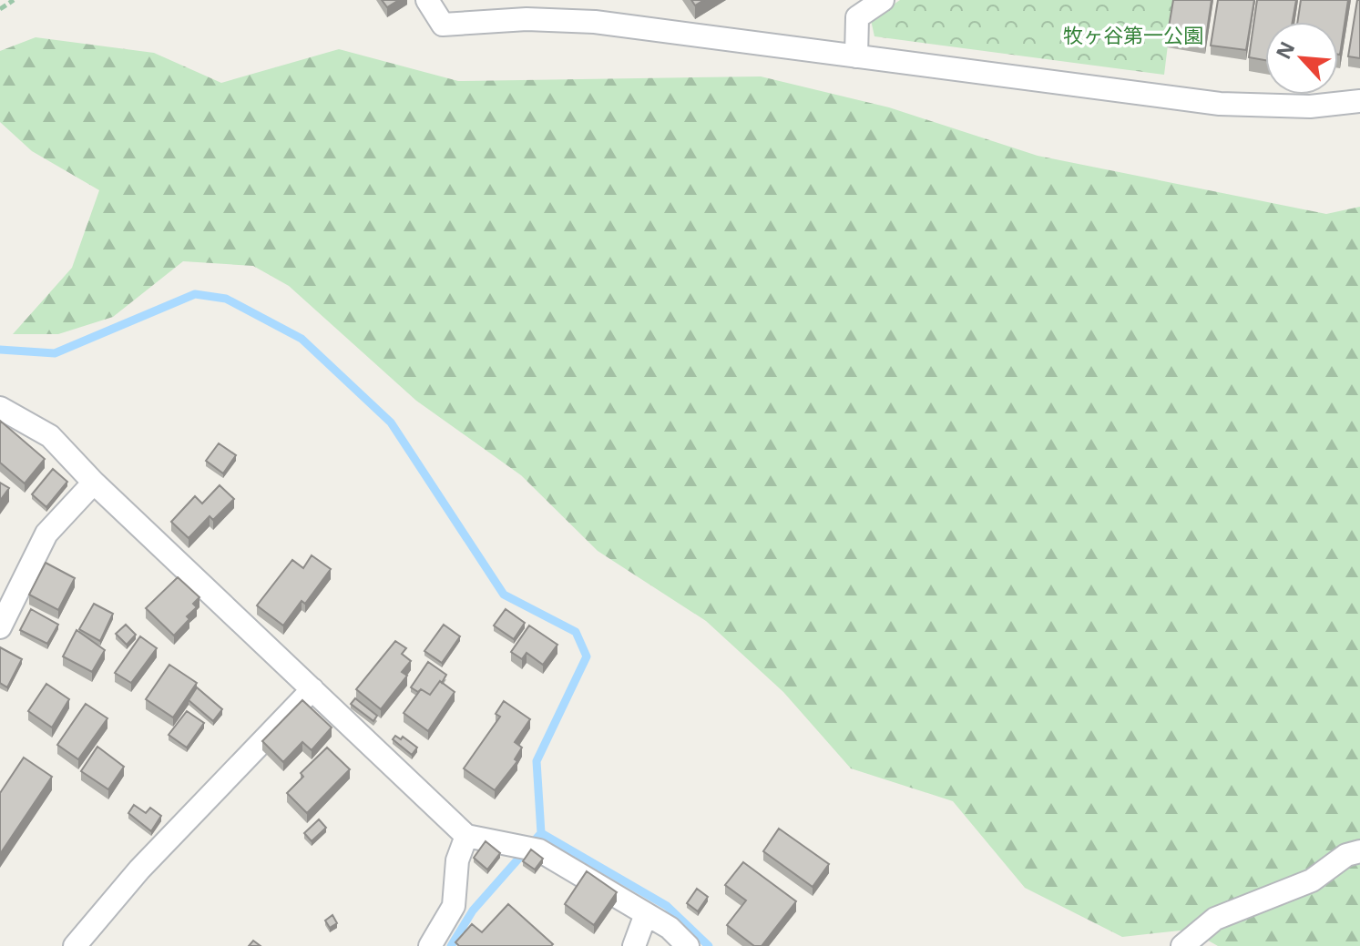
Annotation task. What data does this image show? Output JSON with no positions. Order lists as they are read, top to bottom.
{
  "parks": ["牧ヶ谷第一公園"],
  "north": "top left"
}
